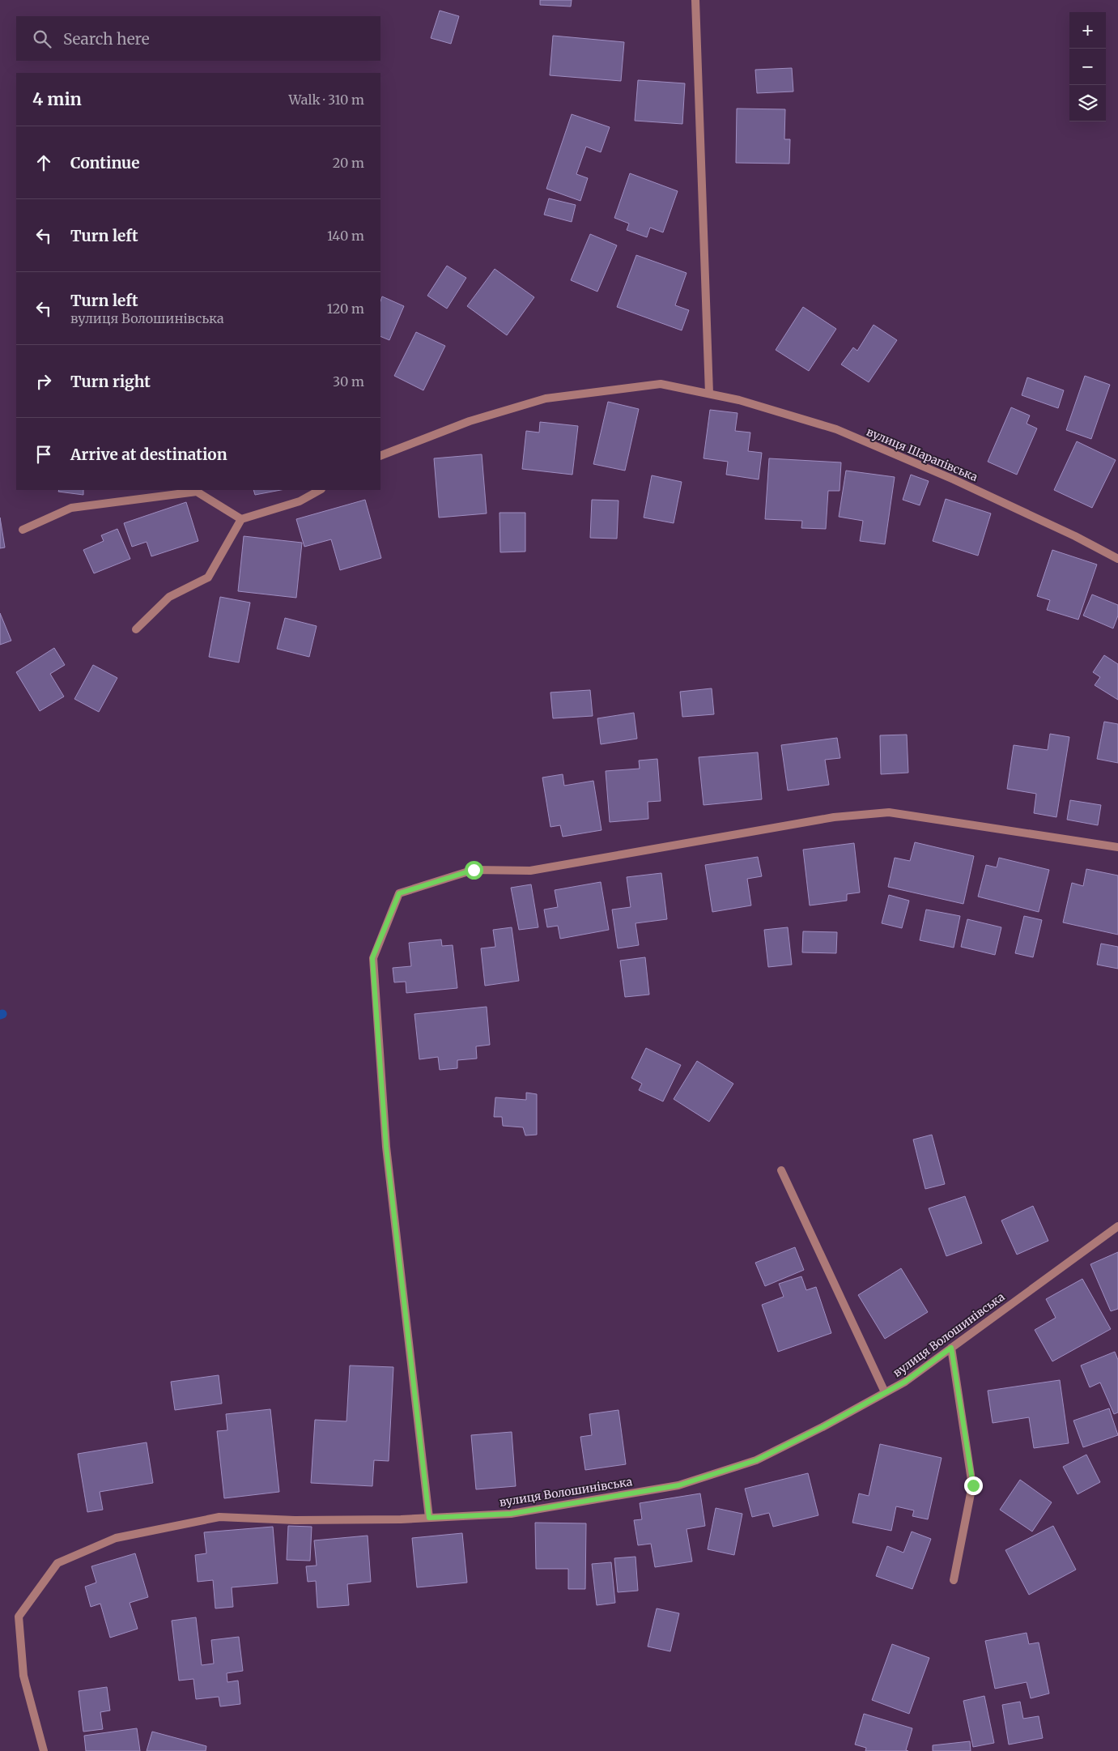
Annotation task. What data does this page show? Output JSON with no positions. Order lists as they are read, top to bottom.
{
  "streets": {
    "street": ["вулиця Шарапівська", "вулиця Волошинівська"]
  },
  "page": {
    "map_buttons": ["+", "−"],
    "search": "Search here",
    "heading": ["4 min", "Walk · 310 m"],
    "list": [
      ["Continue", "20 m"],
      ["Turn left", "140 m"],
      ["Turn left", "вулиця Волошинівська", "120 m"],
      ["Turn right", "30 m"],
      "Arrive at destination"
    ]
  }
}
